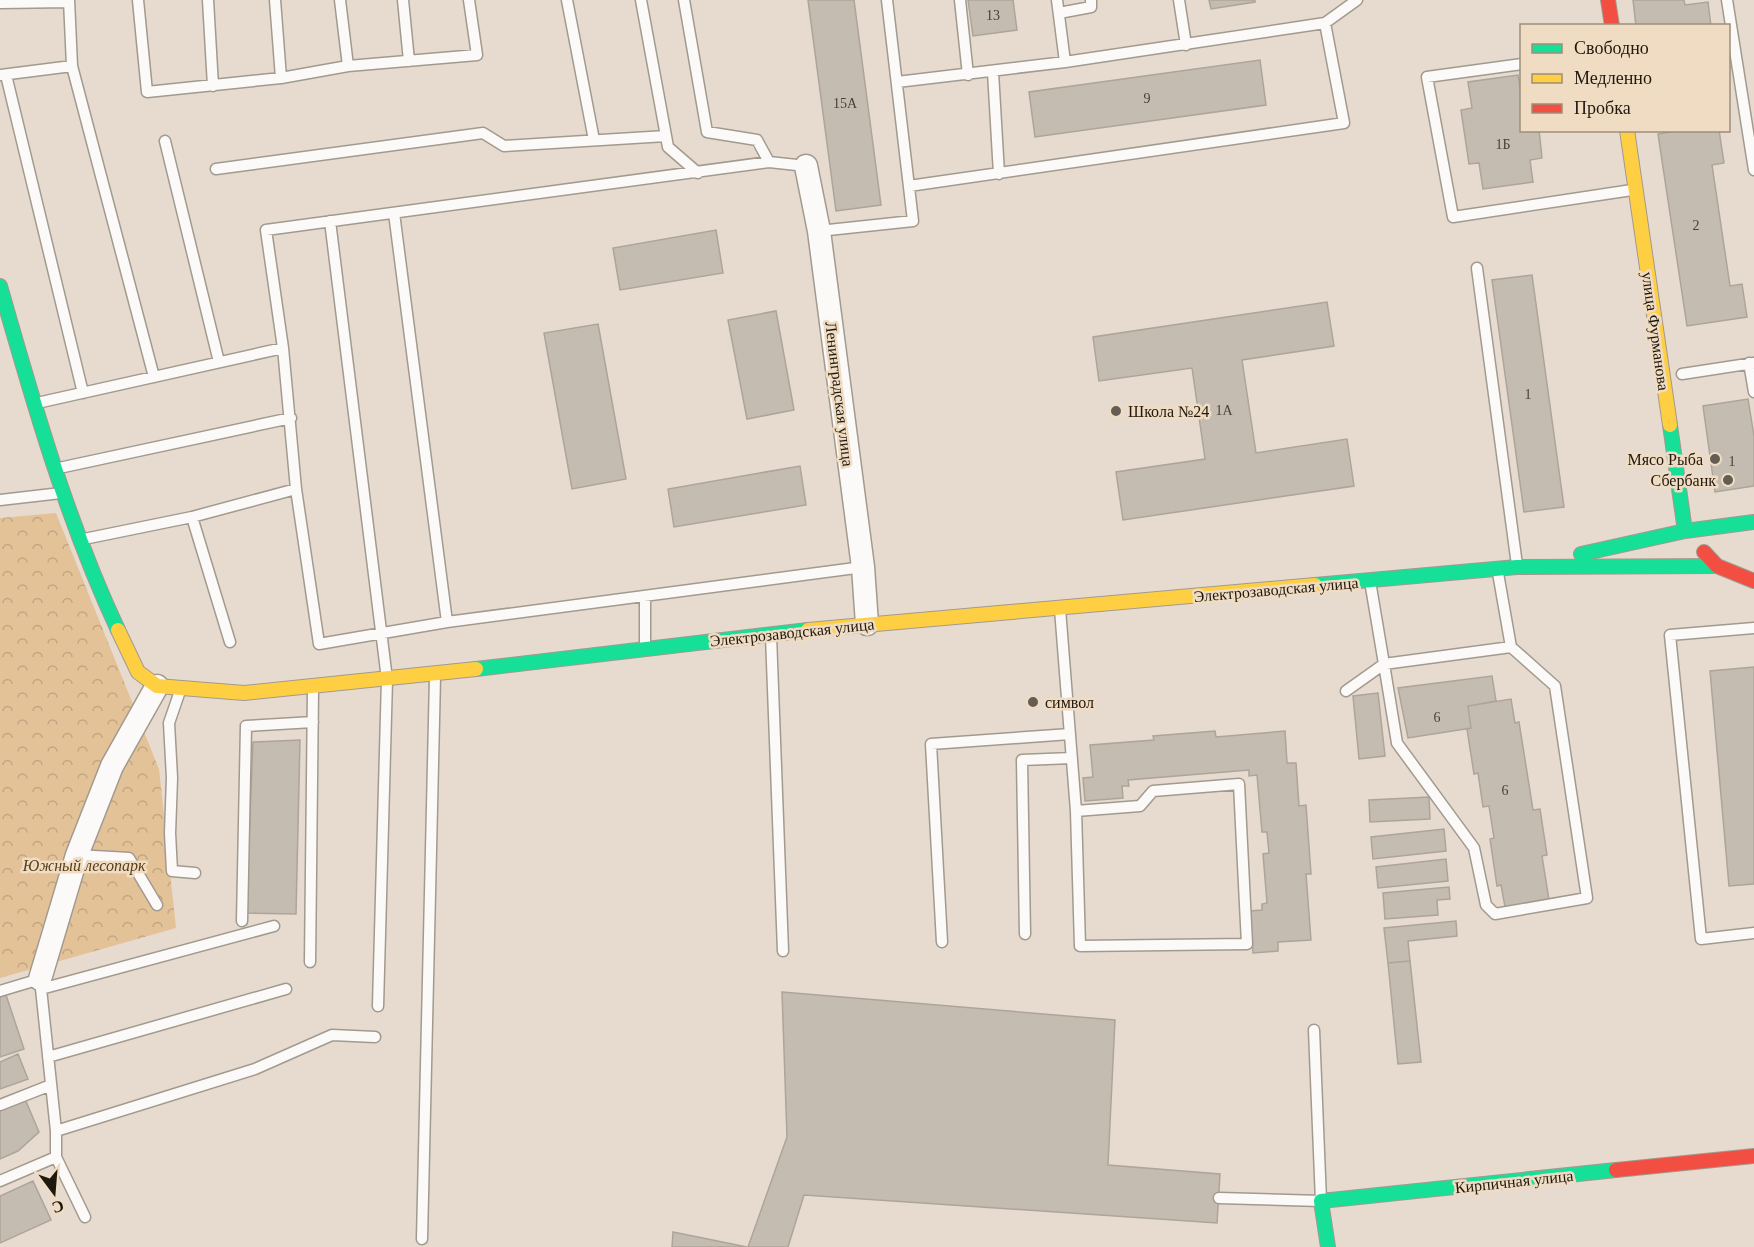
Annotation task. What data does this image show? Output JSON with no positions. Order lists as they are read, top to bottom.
{
  "streets": {
    "street": [
      "улица Фурманова",
      "Ленинградская улица",
      "Электрозаводская улица",
      "Кирпичная улица"
    ]
  },
  "crossings": [
    ["улица Фурманова", "Электрозаводская улица"],
    ["Ленинградская улица", "Электрозаводская улица"]
  ],
  "parks": ["Южный лесопарк"],
  "places": [
    "Школа №24",
    "Мясо Рыба",
    "Сбербанк",
    "символ"
  ],
  "house_numbers": [
    "13",
    "9",
    "15А",
    "1Б",
    "2",
    "1",
    "1А",
    "1",
    "6",
    "6"
  ],
  "legend": ["Свободно", "Медленно", "Пробка"],
  "north": "bottom"
}
